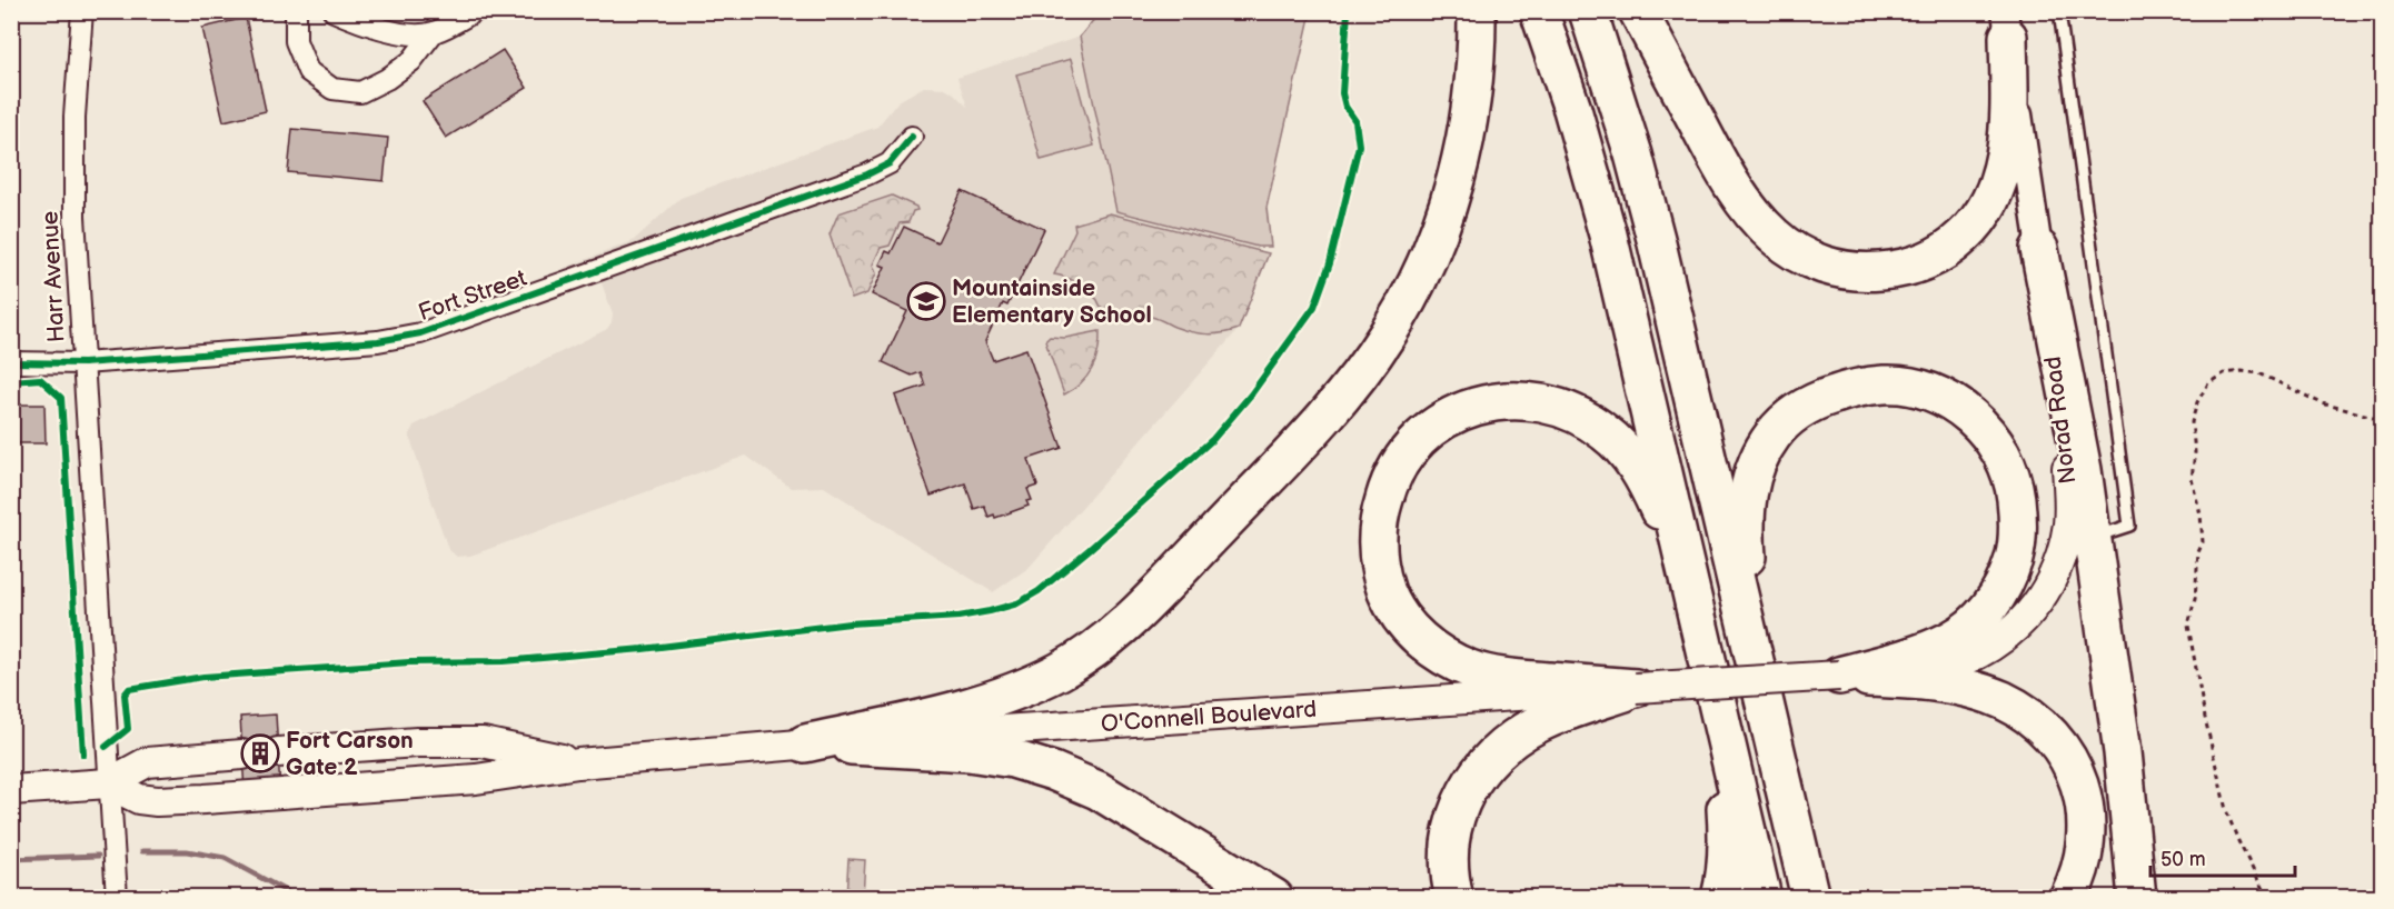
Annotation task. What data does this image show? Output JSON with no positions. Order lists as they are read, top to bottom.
{
  "streets": {
    "main road": ["Norad Road", "O'Connell Boulevard"],
    "street": ["Harr Avenue", "Fort Street"]
  },
  "crossings": [
    ["Harr Avenue", "Fort Street"],
    ["Harr Avenue", "O'Connell Boulevard"],
    ["Norad Road", "O'Connell Boulevard"]
  ],
  "places": {
    "school or university": ["Mountainside Elementary School"],
    "building": ["Fort Carson Gate 2"]
  },
  "scale_bar": "50 m"
}
